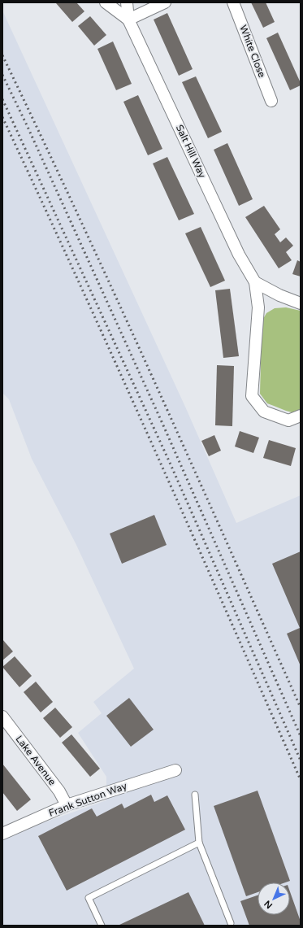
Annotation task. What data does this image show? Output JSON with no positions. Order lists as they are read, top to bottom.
{
  "streets": {
    "street": [
      "White Close",
      "Salt Hill Way",
      "Lake Avenue",
      "Frank Sutton Way"
    ]
  },
  "crossings": [
    ["Lake Avenue", "Frank Sutton Way"]
  ],
  "north": "bottom left"
}
